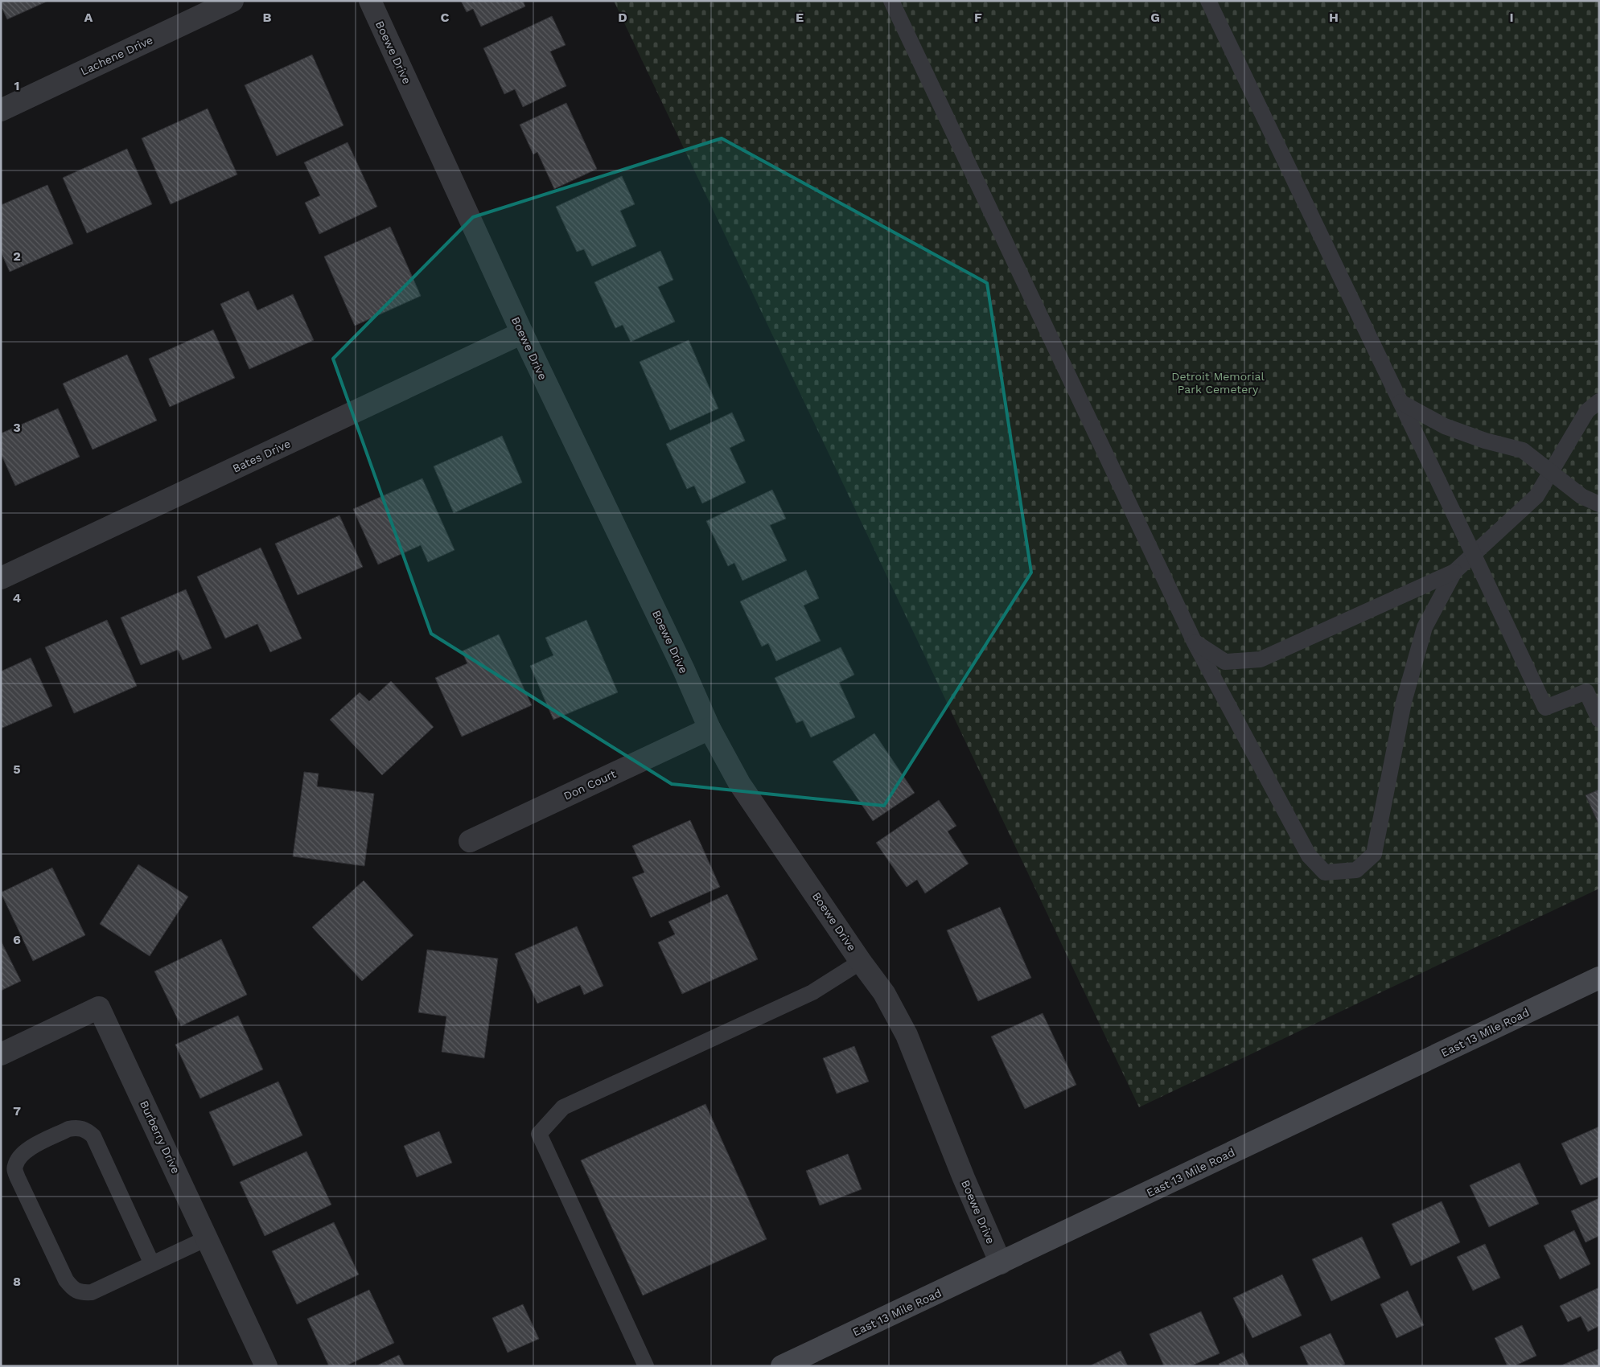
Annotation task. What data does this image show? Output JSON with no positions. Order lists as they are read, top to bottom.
{
  "streets": {
    "main road": ["East 13 Mile Road"],
    "street": [
      "Boewe Drive",
      "Lachene Drive",
      "Bates Drive",
      "Don Court",
      "Burberry Drive"
    ]
  },
  "crossings": [
    ["Boewe Drive", "Bates Drive"],
    ["Boewe Drive", "Don Court"],
    ["Boewe Drive", "East 13 Mile Road"]
  ],
  "parks": ["Detroit Memorial Park Cemetery"],
  "grid": {
    "columns": [
      "A",
      "B",
      "C",
      "D",
      "E",
      "F",
      "G",
      "H",
      "I"
    ],
    "rows": [
      "1",
      "2",
      "3",
      "4",
      "5",
      "6",
      "7",
      "8"
    ]
  }
}
